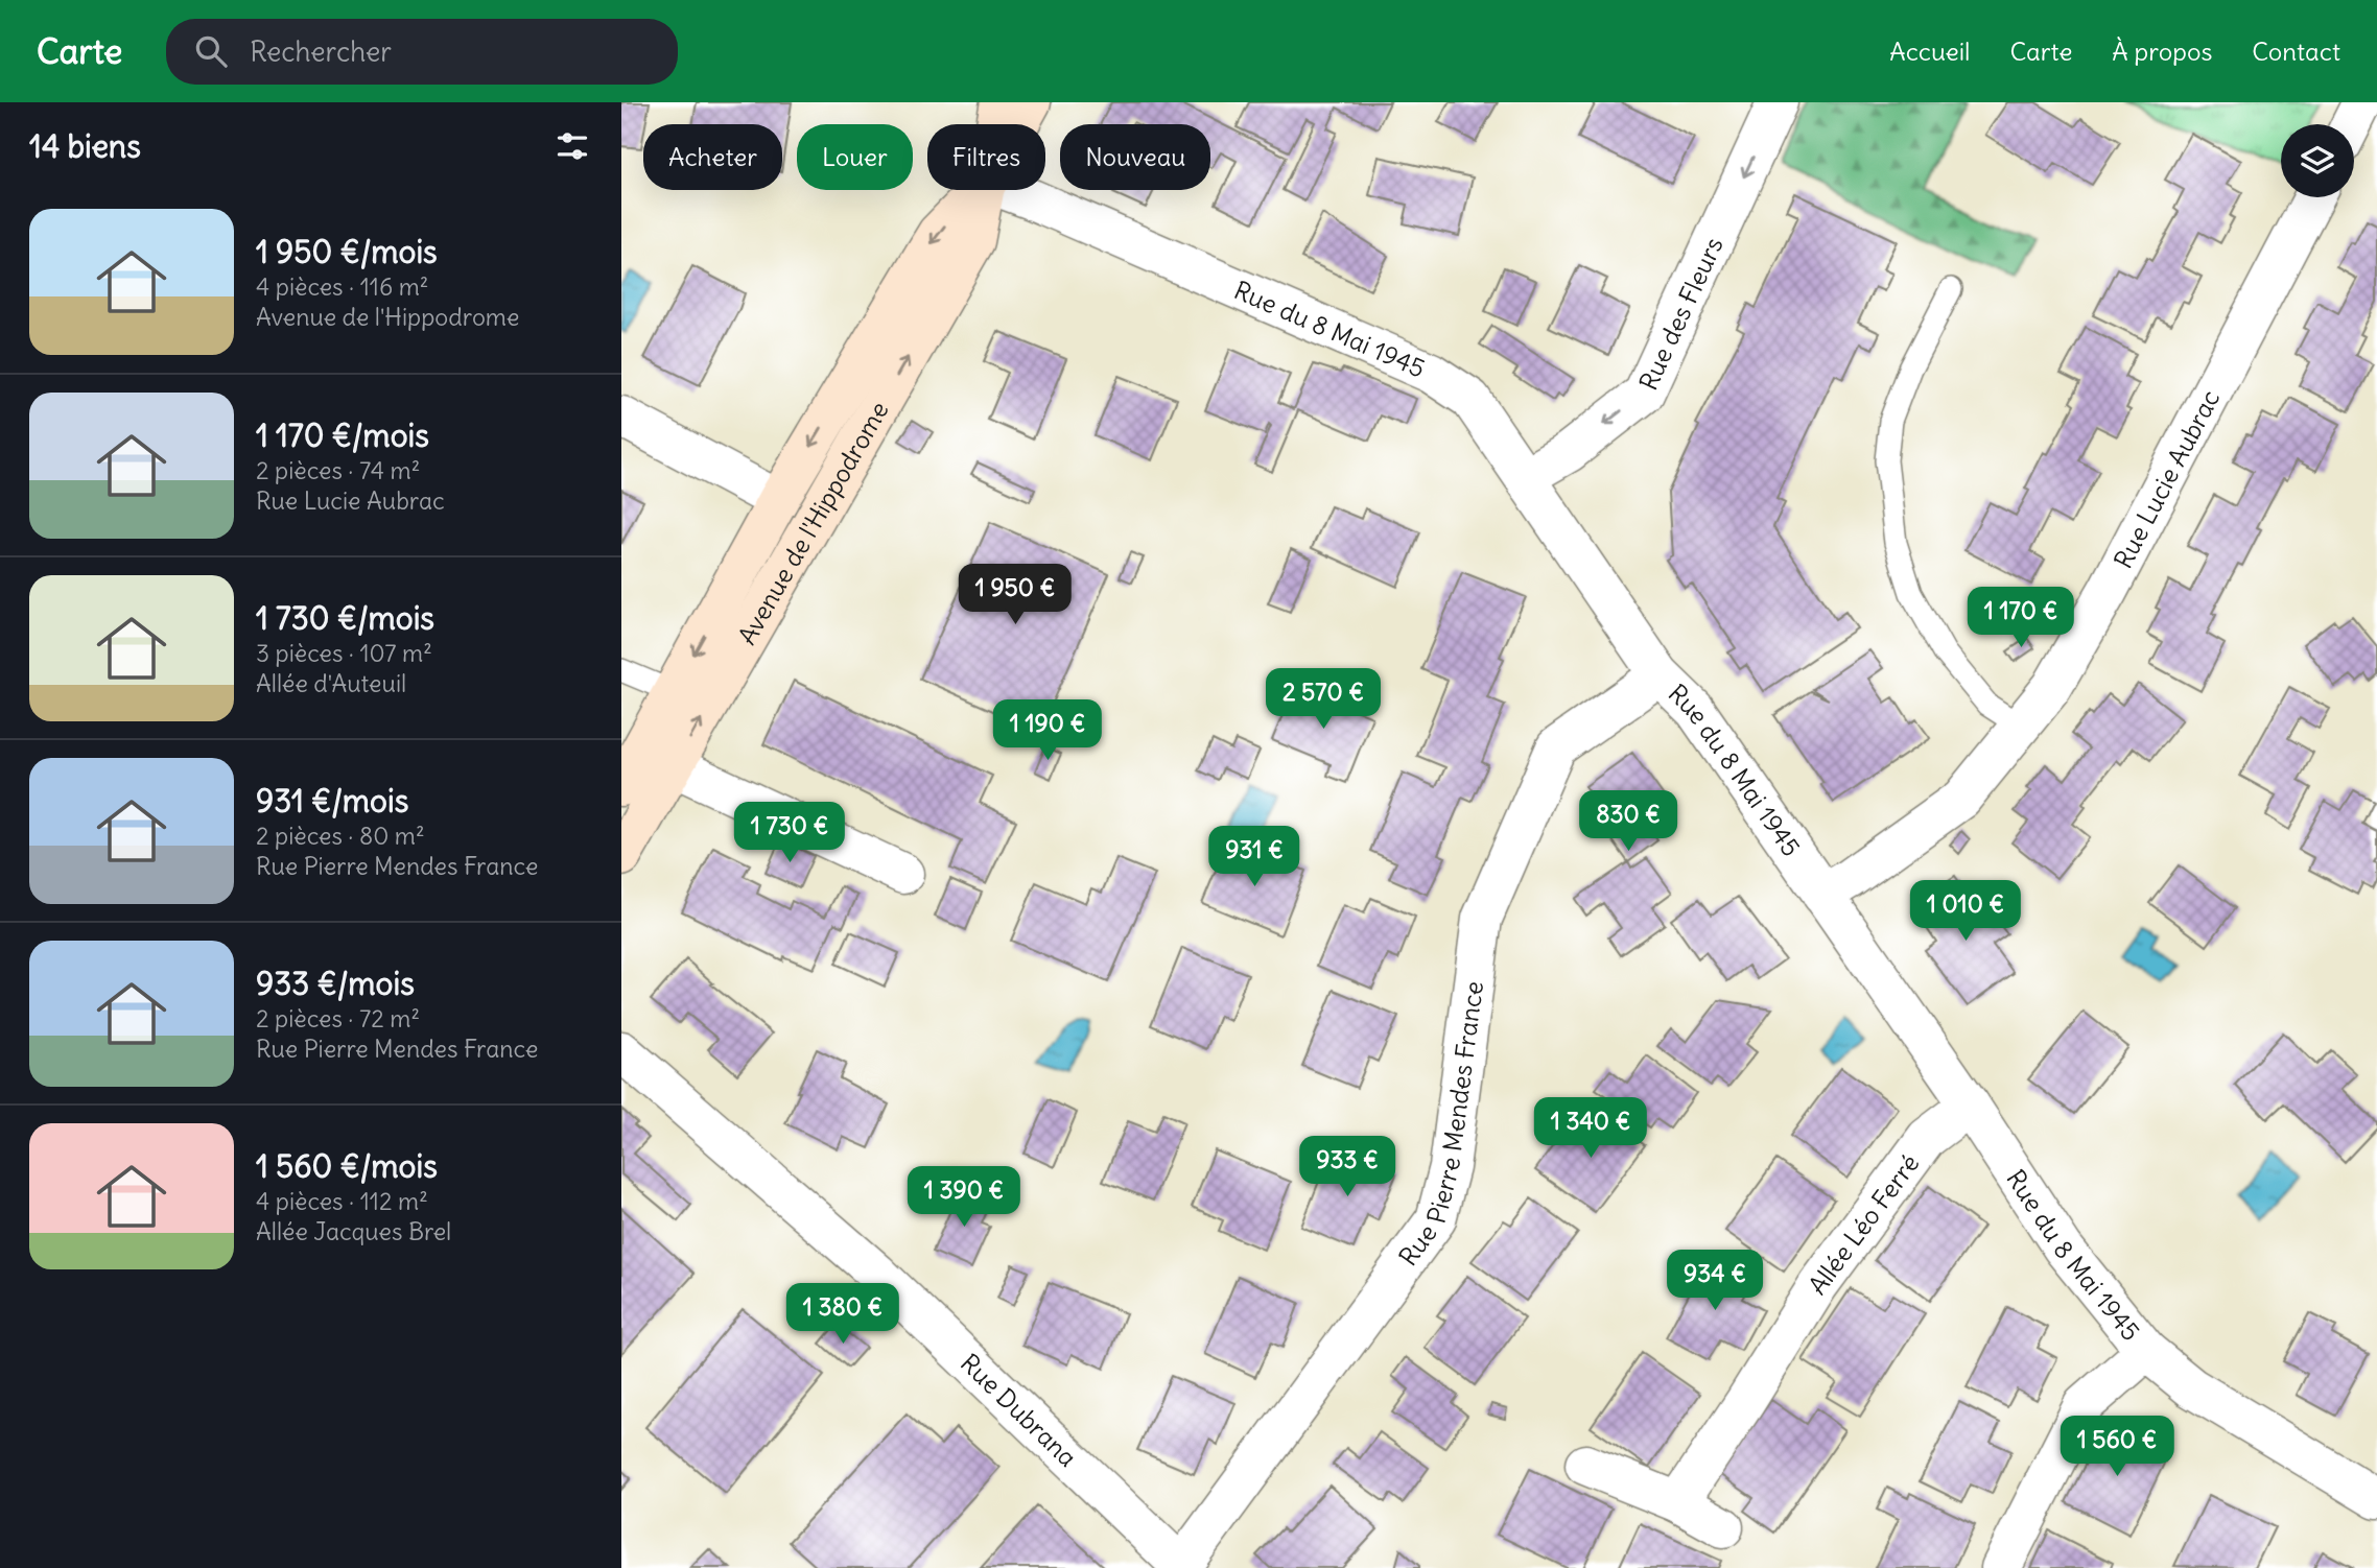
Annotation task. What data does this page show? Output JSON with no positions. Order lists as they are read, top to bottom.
{
  "streets": {
    "street": [
      "Rue des Fleurs",
      "Rue du 8 Mai 1945",
      "Rue Lucie Aubrac",
      "Avenue de l'Hippodrome",
      "Rue Pierre Mendes France",
      "Allée Léo Ferré",
      "Rue Dubrana"
    ]
  },
  "crossings": [
    ["Rue des Fleurs", "Rue du 8 Mai 1945"],
    ["Rue du 8 Mai 1945", "Rue Lucie Aubrac"],
    ["Rue du 8 Mai 1945", "Rue Pierre Mendes France"],
    ["Rue du 8 Mai 1945", "Allée Léo Ferré"],
    ["Rue Pierre Mendes France", "Rue Dubrana"]
  ],
  "one_way": ["Rue des Fleurs"],
  "page": {
    "header": "Carte",
    "search": "Rechercher",
    "nav": [
      "Accueil",
      "Carte",
      "À propos",
      "Contact"
    ],
    "heading": "14 biens",
    "chip": [
      "Acheter",
      "Louer",
      "Filtres",
      "Nouveau"
    ],
    "list": [
      {
        "name": "1 950 €/mois",
        "note": "4 pièces · 116 m² · Avenue de l'Hippodrome"
      },
      {
        "name": "1 170 €/mois",
        "note": "2 pièces · 74 m² · Rue Lucie Aubrac"
      },
      {
        "name": "1 730 €/mois",
        "note": "3 pièces · 107 m² · Allée d'Auteuil"
      },
      {
        "name": "931 €/mois",
        "note": "2 pièces · 80 m² · Rue Pierre Mendes France"
      },
      {
        "name": "933 €/mois",
        "note": "2 pièces · 72 m² · Rue Pierre Mendes France"
      },
      {
        "name": "1 560 €/mois",
        "note": "4 pièces · 112 m² · Allée Jacques Brel"
      }
    ],
    "price": [
      "1 950 €",
      "1 170 €",
      "2 570 €",
      "1 190 €",
      "830 €",
      "1 730 €",
      "931 €",
      "1 010 €",
      "1 340 €",
      "933 €",
      "1 390 €",
      "934 €",
      "1 380 €",
      "1 560 €"
    ]
  }
}
